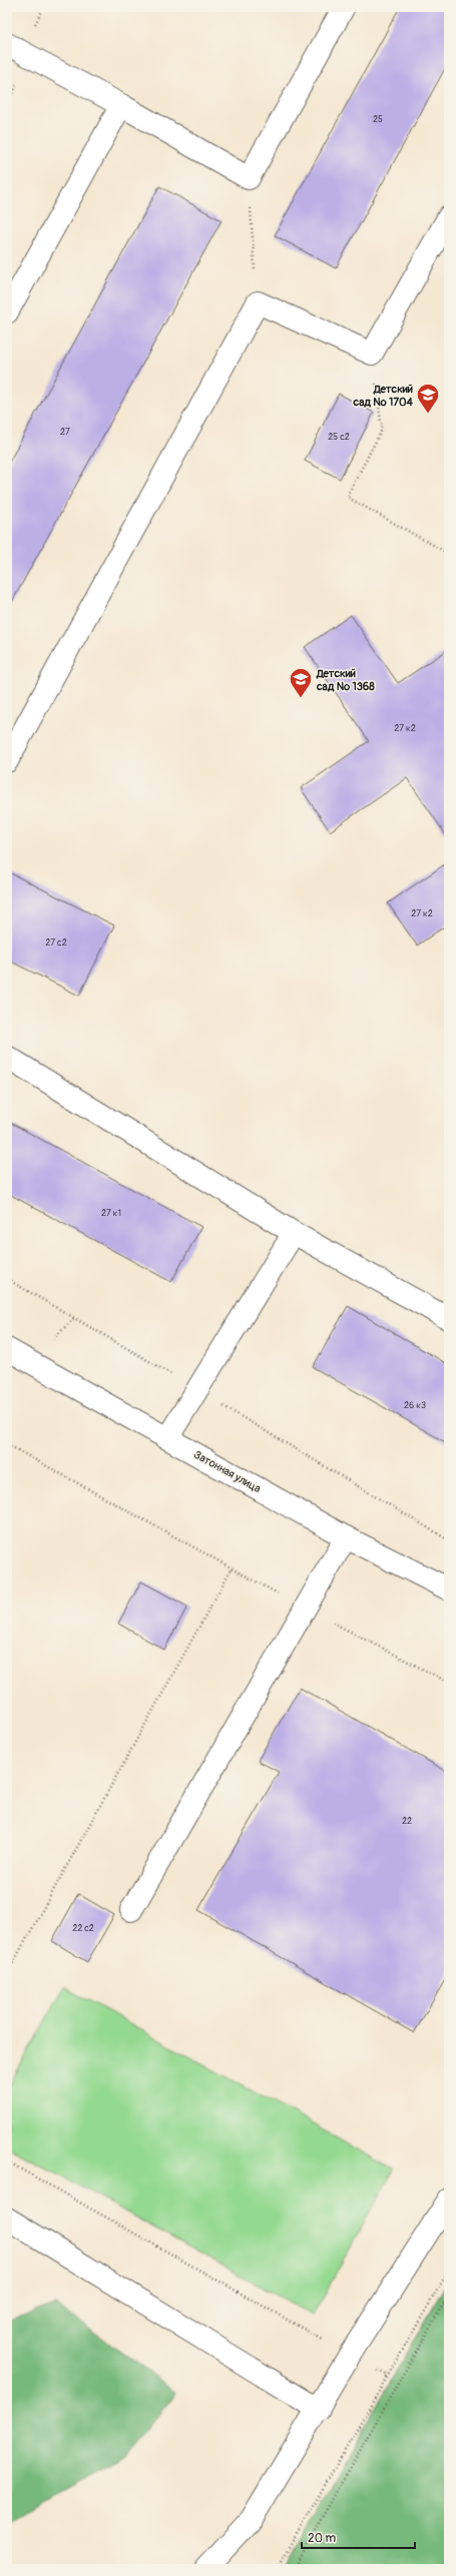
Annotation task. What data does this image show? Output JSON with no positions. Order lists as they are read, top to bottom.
{
  "streets": {
    "street": ["Затонная улица"]
  },
  "places": {
    "school or university": ["Детский сад № 1704", "Детский сад № 1368"]
  },
  "house_numbers": [
    "25",
    "27",
    "25 с2",
    "27 к2",
    "27 к2",
    "27 с2",
    "27 к1",
    "26 к3",
    "22",
    "22 с2"
  ],
  "scale_bar": "20 m"
}
